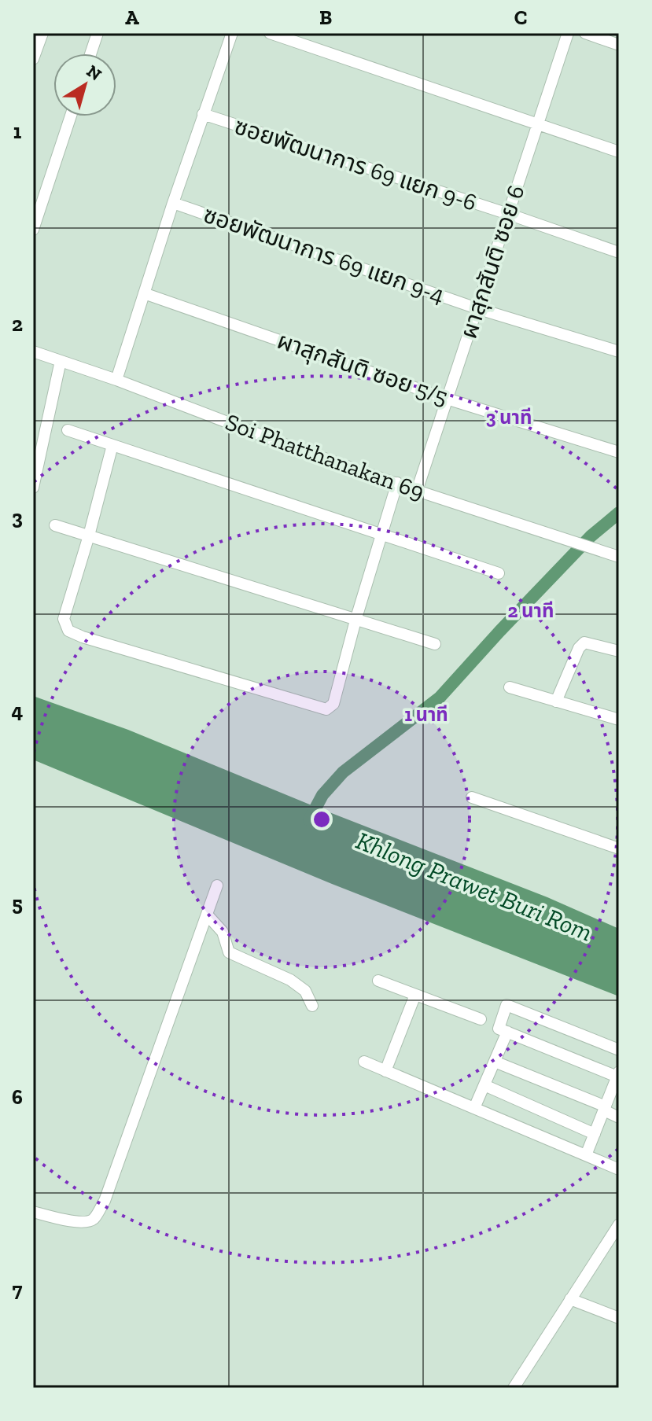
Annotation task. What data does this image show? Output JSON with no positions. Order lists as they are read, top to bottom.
{
  "streets": {
    "street": [
      "ซอยพัฒนาการ 69 แยก 9-6",
      "ซอยพัฒนาการ 69 แยก 9-4",
      "ผาสุกสันติ ซอย 6",
      "ผาสุกสันติ ซอย 5/5",
      "Soi Phatthanakan 69"
    ]
  },
  "crossings": [
    ["ซอยพัฒนาการ 69 แยก 9-6", "ผาสุกสันติ ซอย 6"],
    ["ซอยพัฒนาการ 69 แยก 9-4", "ผาสุกสันติ ซอย 6"],
    ["ผาสุกสันติ ซอย 6", "ผาสุกสันติ ซอย 5/5"],
    ["ผาสุกสันติ ซอย 6", "Soi Phatthanakan 69"]
  ],
  "water": ["Khlong Prawet Buri Rom"],
  "north": "top right",
  "grid": {
    "columns": ["A", "B", "C"],
    "rows": [
      "1",
      "2",
      "3",
      "4",
      "5",
      "6",
      "7"
    ]
  },
  "rings": ["3 นาที", "2 นาที", "1 นาที"]
}
